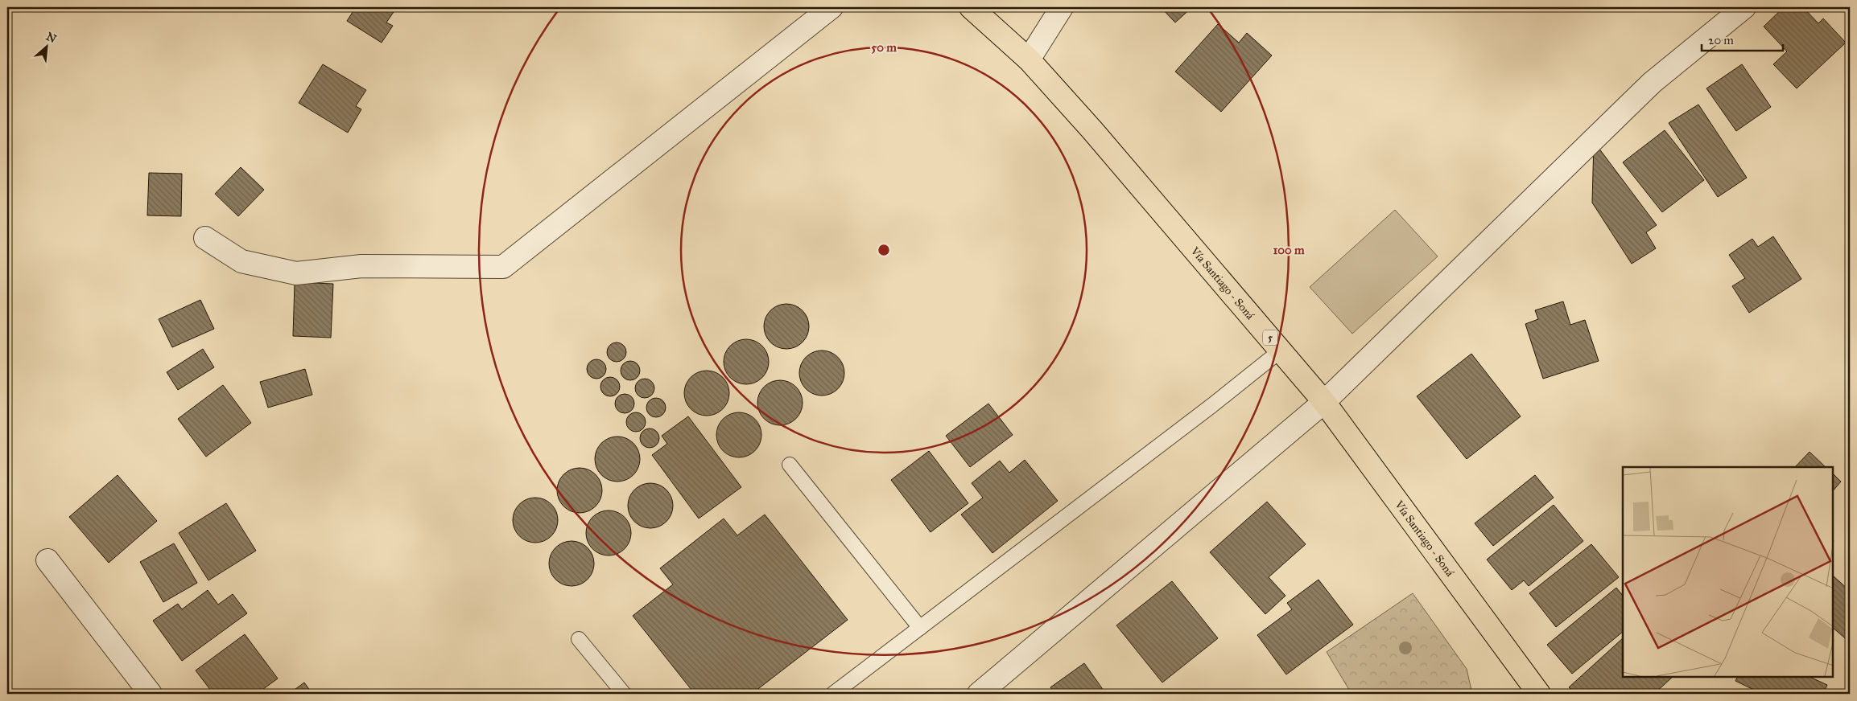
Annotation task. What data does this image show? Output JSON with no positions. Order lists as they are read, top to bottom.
{
  "streets": {
    "main road": ["Vía Santiago - Soná", "5"]
  },
  "scale_bar": "20 m",
  "north": "top right",
  "rings": ["50 m", "100 m"]
}
